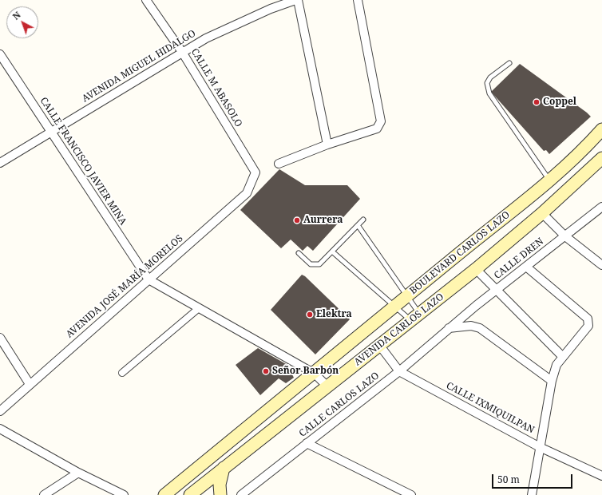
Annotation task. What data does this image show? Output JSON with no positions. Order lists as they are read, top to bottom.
{
  "streets": {
    "main road": ["BOULEVARD CARLOS LAZO", "AVENIDA CARLOS LAZO"],
    "street": [
      "AVENIDA MIGUEL HIDALGO",
      "CALLE M ABASOLO",
      "CALLE FRANCISCO JAVIER MINA",
      "CALLE DREN",
      "AVENIDA JOSÉ MARÍA MORELOS",
      "CALLE CARLOS LAZO",
      "CALLE IXMIQUILPAN"
    ]
  },
  "crossings": [
    ["AVENIDA MIGUEL HIDALGO", "CALLE M ABASOLO"],
    ["AVENIDA MIGUEL HIDALGO", "CALLE FRANCISCO JAVIER MINA"],
    ["CALLE M ABASOLO", "AVENIDA JOSÉ MARÍA MORELOS"],
    ["CALLE FRANCISCO JAVIER MINA", "AVENIDA JOSÉ MARÍA MORELOS"],
    ["CALLE DREN", "CALLE CARLOS LAZO"],
    ["AVENIDA CARLOS LAZO", "CALLE IXMIQUILPAN"],
    ["CALLE CARLOS LAZO", "CALLE IXMIQUILPAN"]
  ],
  "places": [
    "Coppel",
    "Aurrera",
    "Elektra",
    "Señor Barbón"
  ],
  "scale_bar": "50 m",
  "north": "top left"
}
